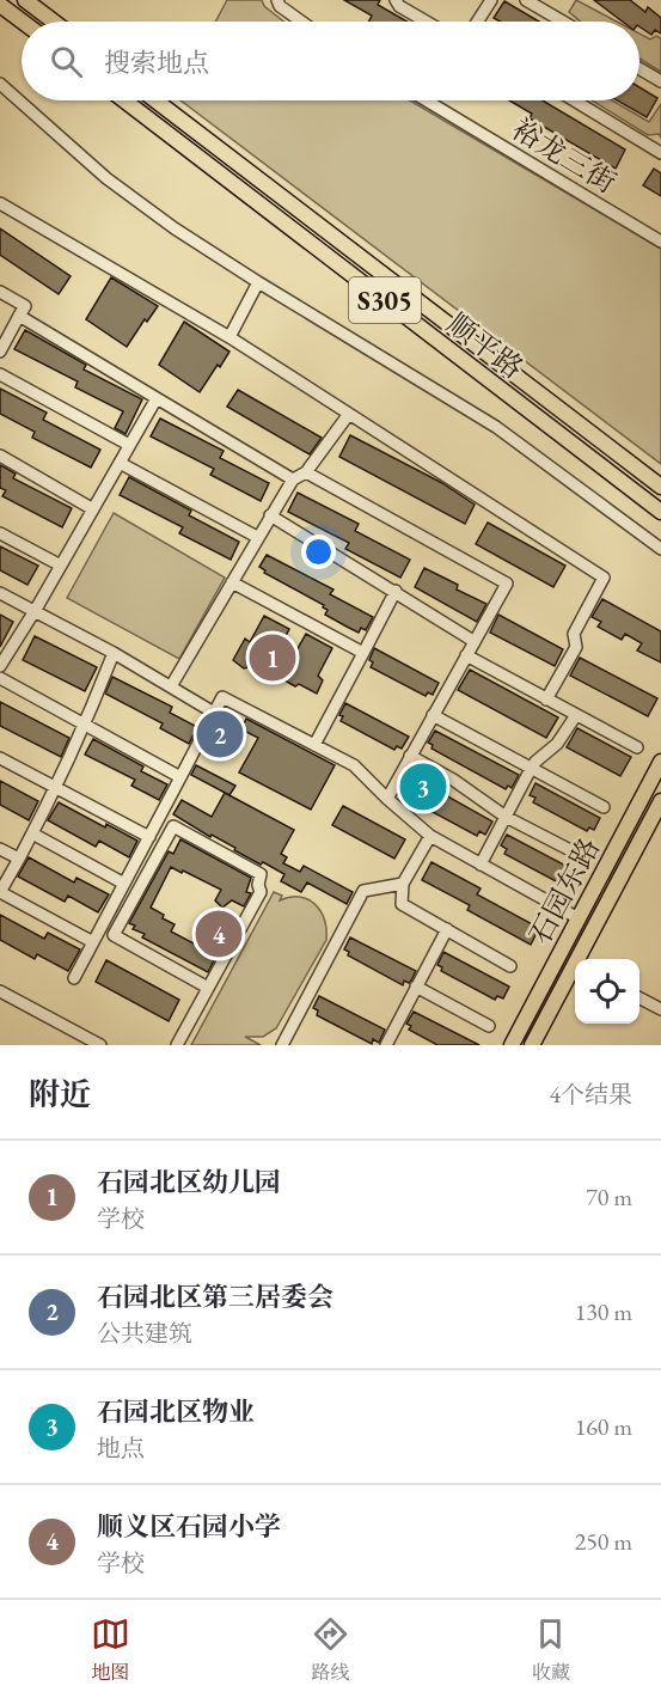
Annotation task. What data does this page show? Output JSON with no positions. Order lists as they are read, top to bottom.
{
  "streets": {
    "main road": ["S305", "顺平路", "石园东路"],
    "street": ["裕龙三街"]
  },
  "page": {
    "search": "搜索地点",
    "pins": [
      "1",
      "2",
      "3",
      "4"
    ],
    "heading": ["附近", "4个结果"],
    "list": [
      {
        "mark": "1",
        "name": "石园北区幼儿园",
        "note": "学校",
        "value": "70 m"
      },
      {
        "mark": "2",
        "name": "石园北区第三居委会",
        "note": "公共建筑",
        "value": "130 m"
      },
      {
        "mark": "3",
        "name": "石园北区物业",
        "note": "地点",
        "value": "160 m"
      },
      {
        "mark": "4",
        "name": "顺义区石园小学",
        "note": "学校",
        "value": "250 m"
      }
    ],
    "nav": ["地图", "路线", "收藏"]
  }
}
